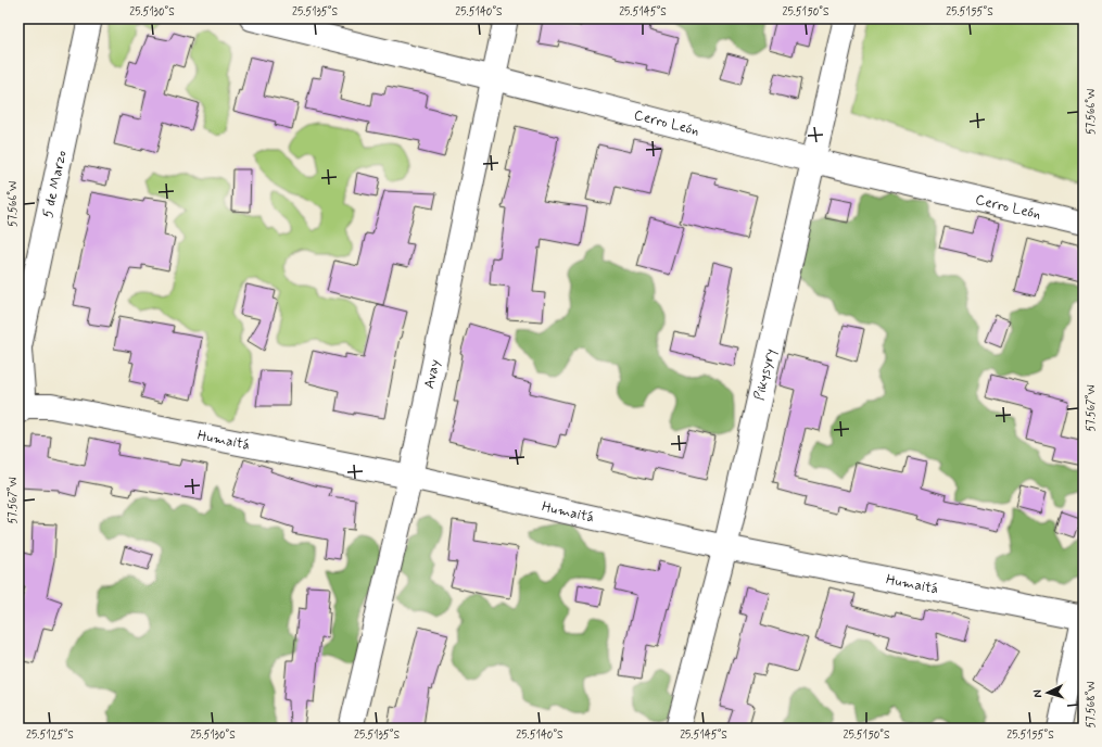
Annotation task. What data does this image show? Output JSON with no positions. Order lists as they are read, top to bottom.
{
  "streets": {
    "street": [
      "Cerro León",
      "5 de Marzo",
      "Avay",
      "Pikysyry",
      "Humaitá"
    ]
  },
  "crossings": [
    ["Cerro León", "Avay"],
    ["Cerro León", "Pikysyry"],
    ["5 de Marzo", "Humaitá"],
    ["Avay", "Humaitá"],
    ["Pikysyry", "Humaitá"]
  ],
  "north": "left",
  "coordinates": [
    "25.5130°S",
    "25.5135°S",
    "25.5140°S",
    "25.5145°S",
    "25.5150°S",
    "25.5155°S",
    "57.566°W",
    "57.567°W",
    "57.568°W",
    "25.5125°S"
  ]
}
